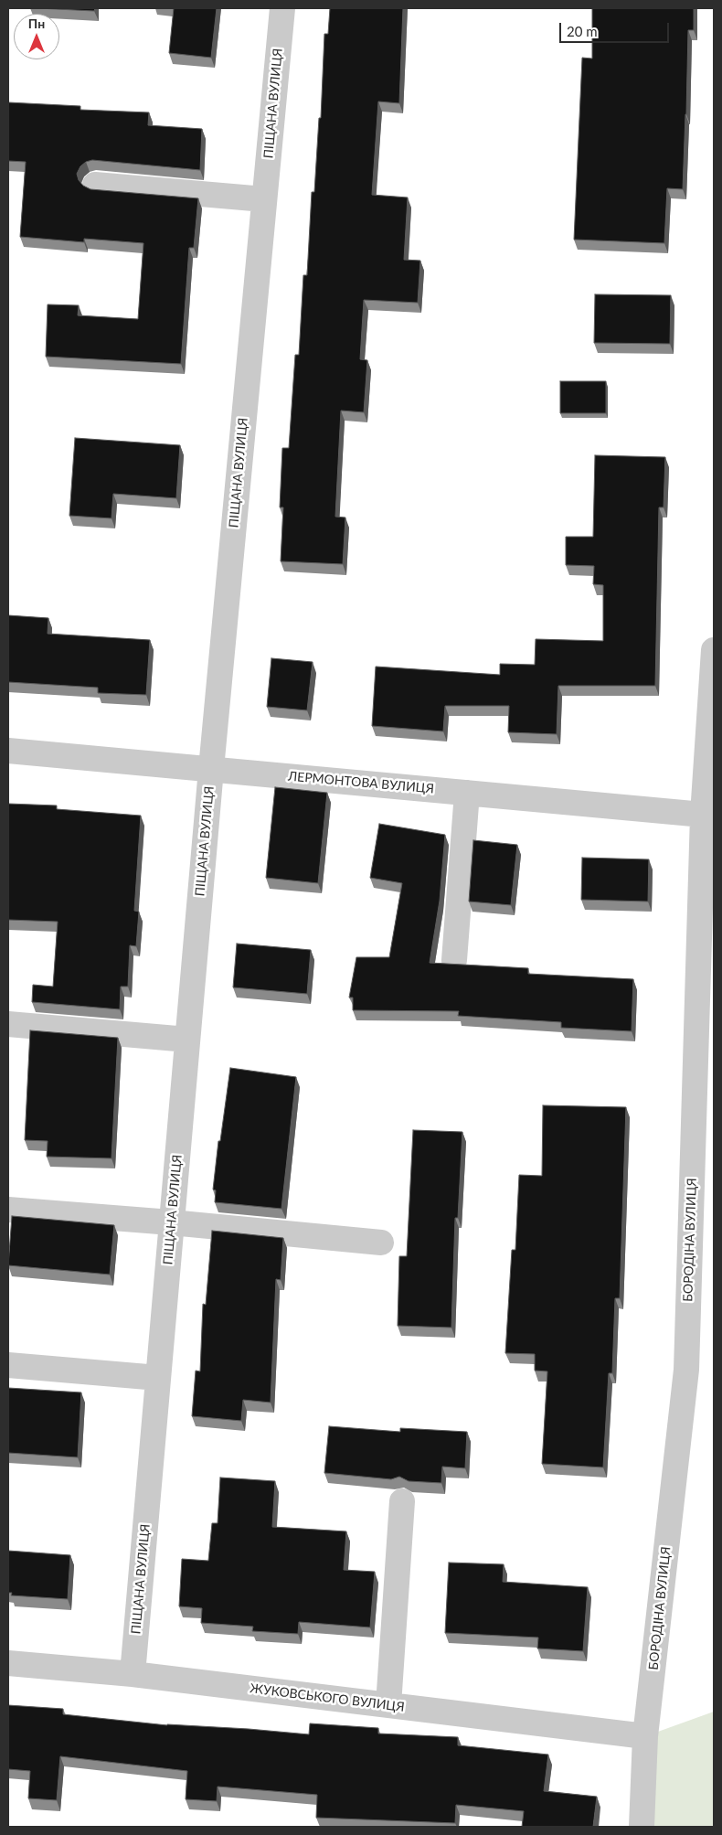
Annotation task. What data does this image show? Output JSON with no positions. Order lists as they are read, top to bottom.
{
  "streets": {
    "street": [
      "ПІЩАНА ВУЛИЦЯ",
      "ЛЕРМОНТОВА ВУЛИЦЯ",
      "БОРОДІНА ВУЛИЦЯ",
      "ЖУКОВСЬКОГО ВУЛИЦЯ"
    ]
  },
  "crossings": [
    ["ПІЩАНА ВУЛИЦЯ", "ЛЕРМОНТОВА ВУЛИЦЯ"],
    ["ПІЩАНА ВУЛИЦЯ", "ЖУКОВСЬКОГО ВУЛИЦЯ"],
    ["ЛЕРМОНТОВА ВУЛИЦЯ", "БОРОДІНА ВУЛИЦЯ"],
    ["БОРОДІНА ВУЛИЦЯ", "ЖУКОВСЬКОГО ВУЛИЦЯ"]
  ],
  "scale_bar": "20 m",
  "north": "top"
}
